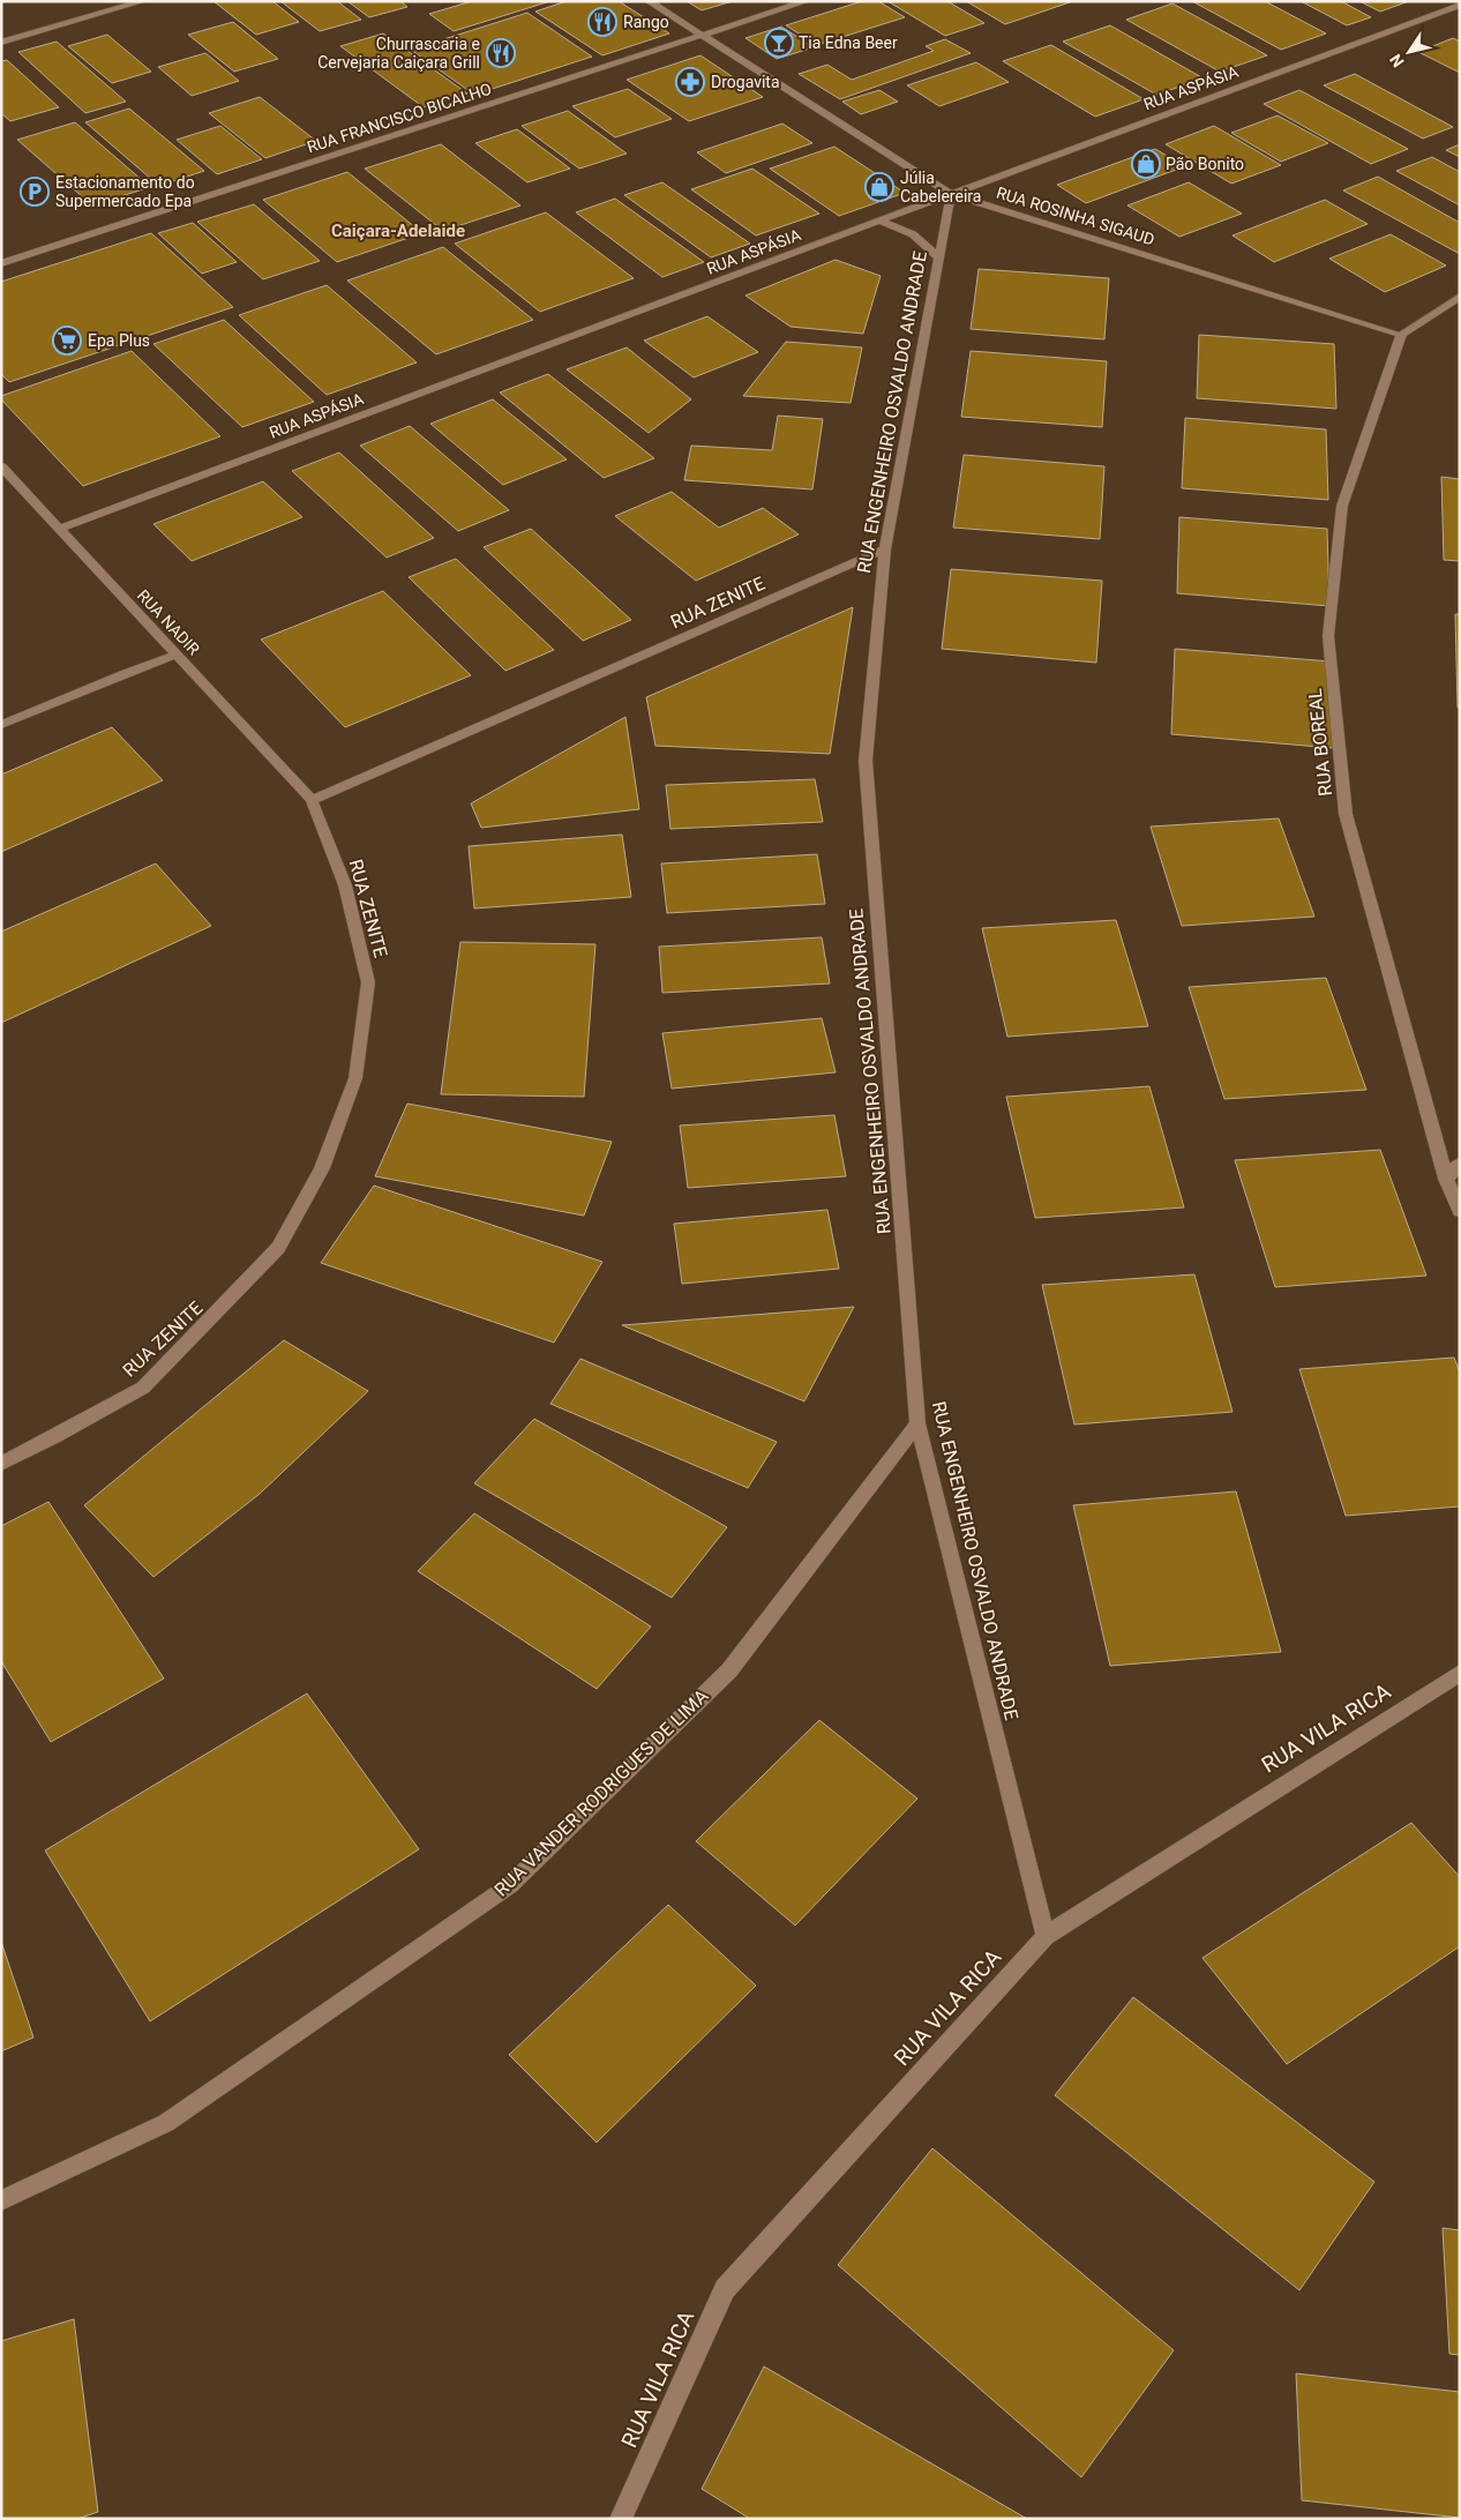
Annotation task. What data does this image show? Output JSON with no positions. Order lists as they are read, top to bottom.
{
  "streets": {
    "street": [
      "RUA ASPÁSIA",
      "RUA FRANCISCO BICALHO",
      "RUA ROSINHA SIGAUD",
      "RUA ENGENHEIRO OSVALDO ANDRADE",
      "RUA ZENITE",
      "RUA NADIR",
      "RUA BOREAL",
      "RUA VILA RICA",
      "RUA VANDER RODRIGUES DE LIMA"
    ]
  },
  "crossings": [
    ["RUA ASPÁSIA", "RUA ROSINHA SIGAUD"],
    ["RUA ASPÁSIA", "RUA ENGENHEIRO OSVALDO ANDRADE"],
    ["RUA ASPÁSIA", "RUA NADIR"],
    ["RUA FRANCISCO BICALHO", "RUA ROSINHA SIGAUD"],
    ["RUA ROSINHA SIGAUD", "RUA ENGENHEIRO OSVALDO ANDRADE"],
    ["RUA ROSINHA SIGAUD", "RUA BOREAL"],
    ["RUA ENGENHEIRO OSVALDO ANDRADE", "RUA ZENITE"],
    ["RUA ENGENHEIRO OSVALDO ANDRADE", "RUA VILA RICA"],
    ["RUA ENGENHEIRO OSVALDO ANDRADE", "RUA VANDER RODRIGUES DE LIMA"],
    ["RUA ZENITE", "RUA NADIR"]
  ],
  "districts": ["Caiçara-Adelaide"],
  "places": {
    "restaurant": ["Rango", "Churrascaria e Cervejaria Caiçara Grill"],
    "bar": ["Tia Edna Beer"],
    "pharmacy": ["Drogavita"],
    "shop": ["Pão Bonito", "Júlia Cabelereira"],
    "parking": ["Estacionamento do Supermercado Epa"],
    "supermarket": ["Epa Plus"]
  },
  "north": "bottom left"
}
